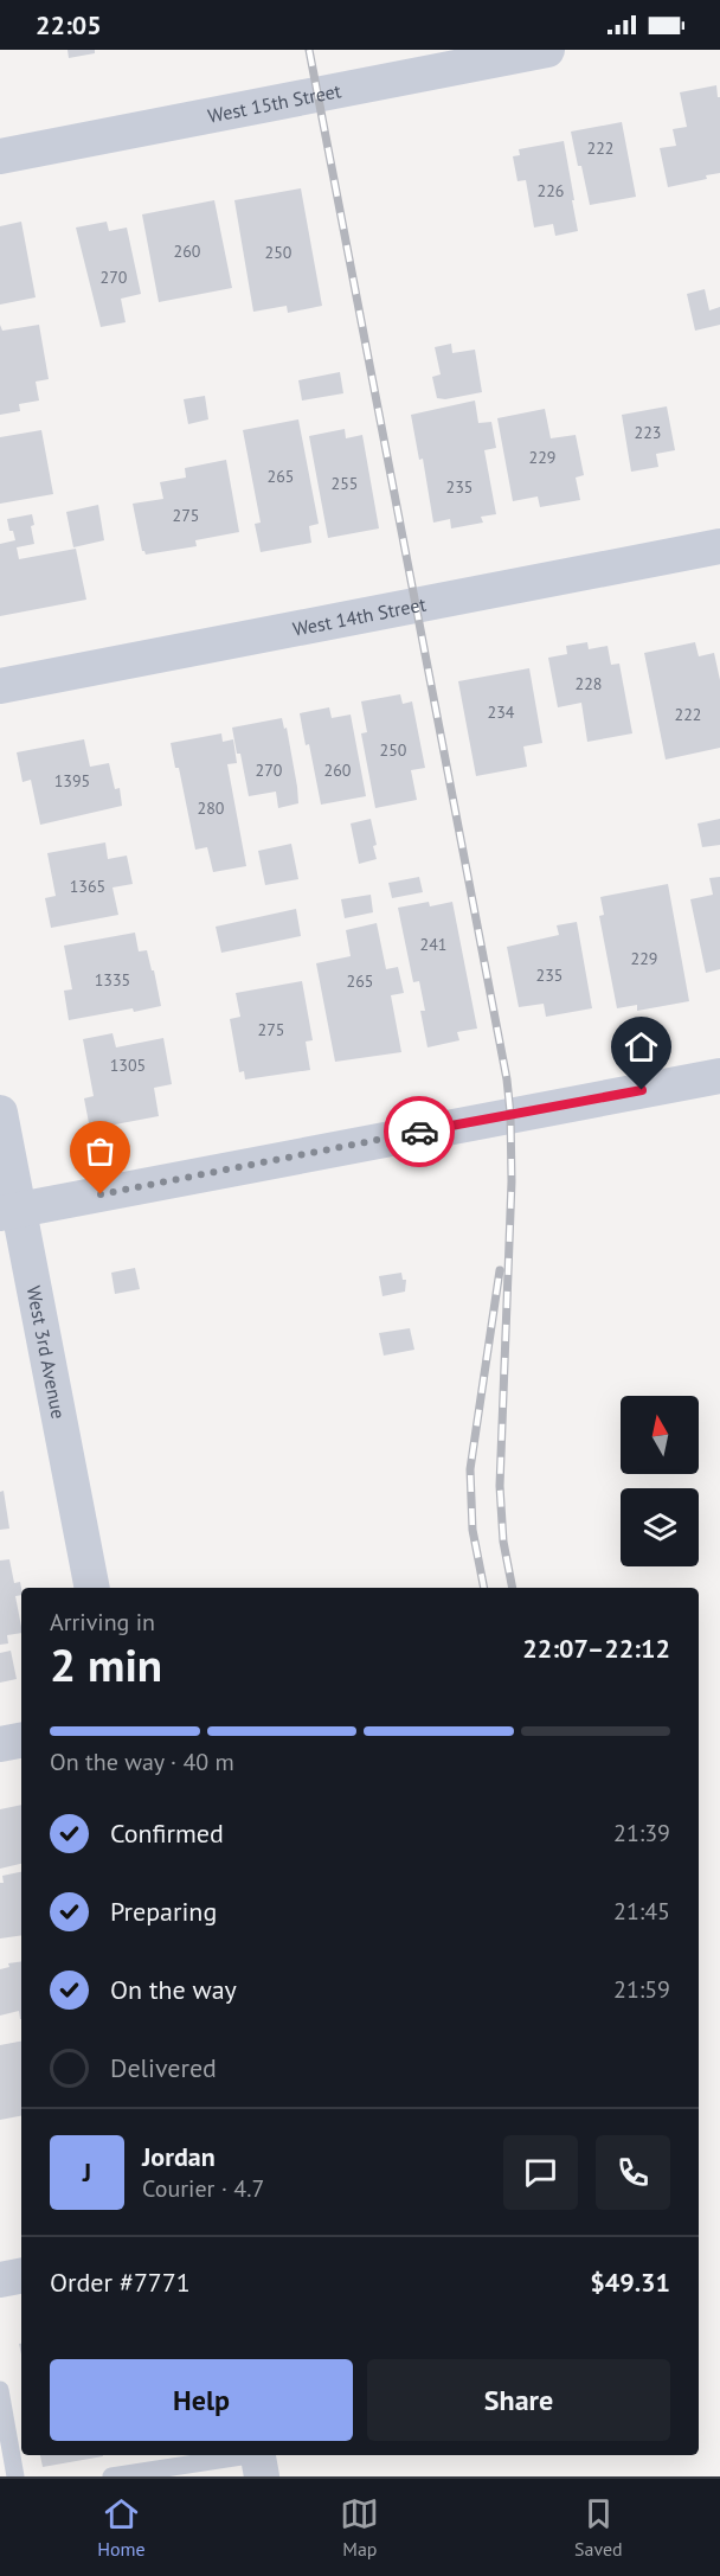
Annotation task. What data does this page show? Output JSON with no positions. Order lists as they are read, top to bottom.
{
  "streets": {
    "street": ["West 15th Street", "West 14th Street", "West 3rd Avenue"]
  },
  "house_numbers": [
    "222",
    "226",
    "260",
    "250",
    "270",
    "223",
    "229",
    "265",
    "255",
    "235",
    "275",
    "228",
    "234",
    "222",
    "250",
    "270",
    "260",
    "1395",
    "280",
    "1365",
    "241",
    "229",
    "235",
    "1335",
    "265",
    "275",
    "1305"
  ],
  "north": "top",
  "page": {
    "status": "22:05",
    "heading": ["2 min", "Arriving in", "22:07–22:12"],
    "panel": [
      "Jordan",
      "Courier · 4.7",
      "Order #7771",
      "$49.31"
    ],
    "bar": "On the way · 40 m",
    "list": [
      ["Confirmed", "21:39"],
      ["Preparing", "21:45"],
      ["On the way", "21:59"],
      "Delivered"
    ],
    "round": "J",
    "buttons": ["Help", "Share"],
    "tabs": ["Home", "Map", "Saved"]
  }
}
